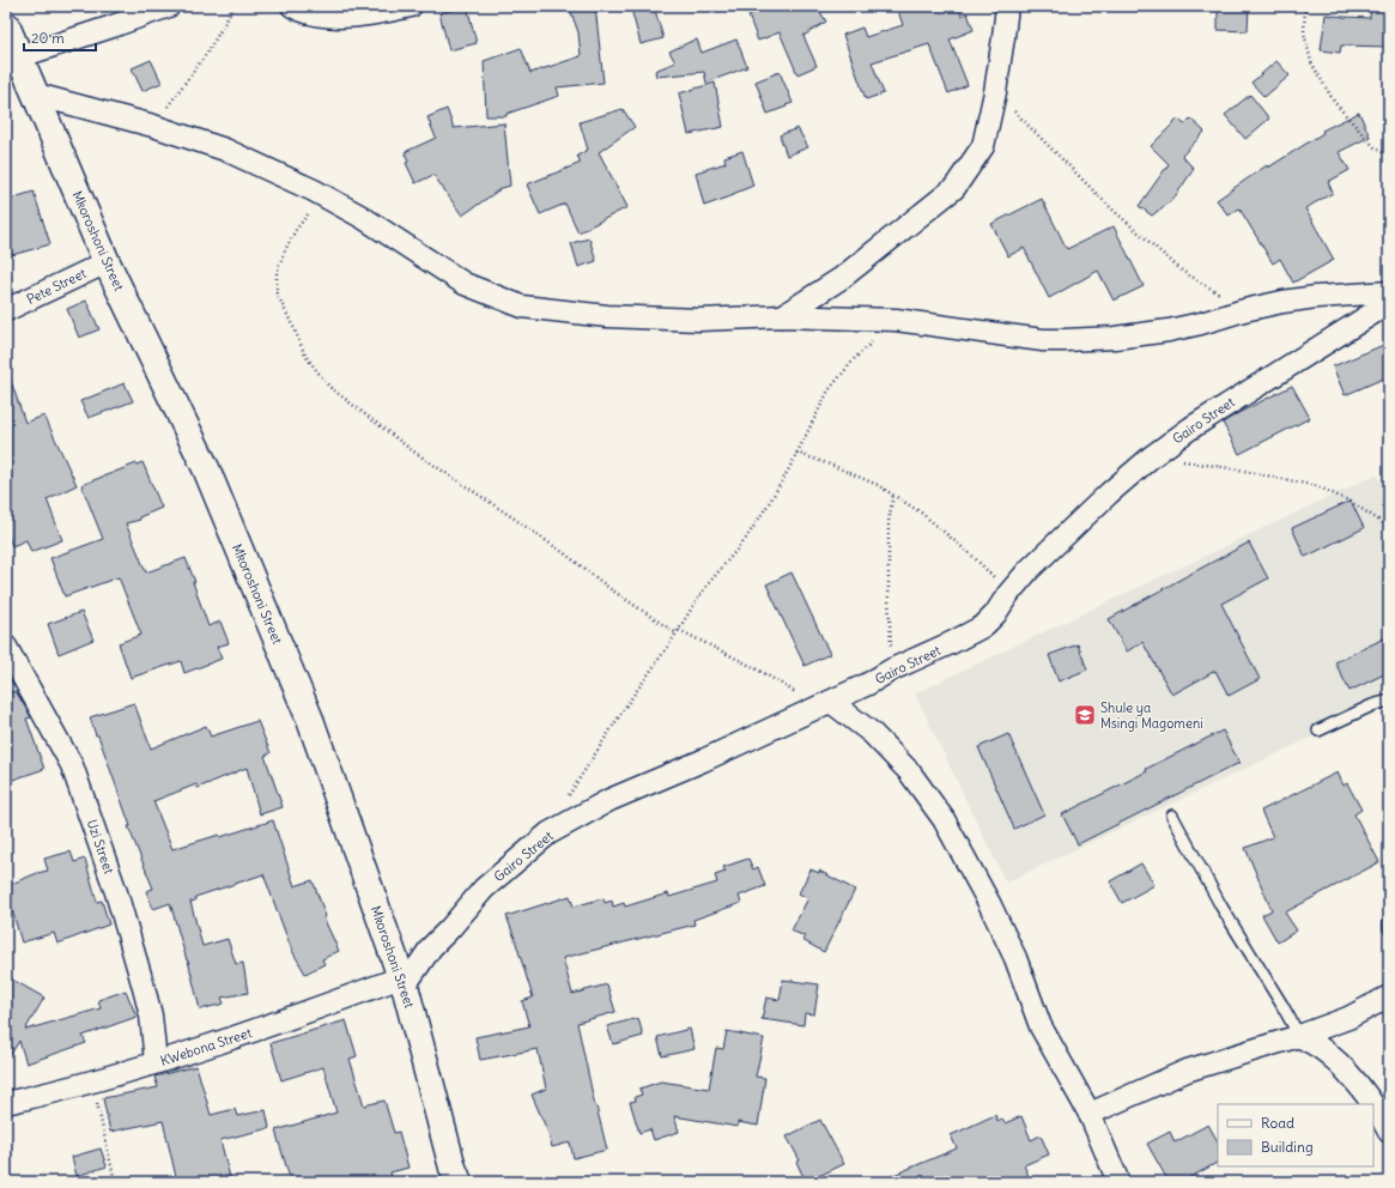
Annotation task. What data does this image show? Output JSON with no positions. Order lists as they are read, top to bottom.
{
  "streets": {
    "street": [
      "Mkoroshoni Street",
      "Pete Street",
      "Gairo Street",
      "Uzi Street",
      "KWebona Street"
    ]
  },
  "crossings": [
    ["Mkoroshoni Street", "Pete Street"],
    ["Mkoroshoni Street", "Gairo Street"],
    ["Mkoroshoni Street", "KWebona Street"],
    ["Gairo Street", "KWebona Street"],
    ["Uzi Street", "KWebona Street"]
  ],
  "places": {
    "school or university": ["Shule ya Msingi Magomeni"]
  },
  "legend": ["Road", "Building"],
  "scale_bar": "20 m"
}
